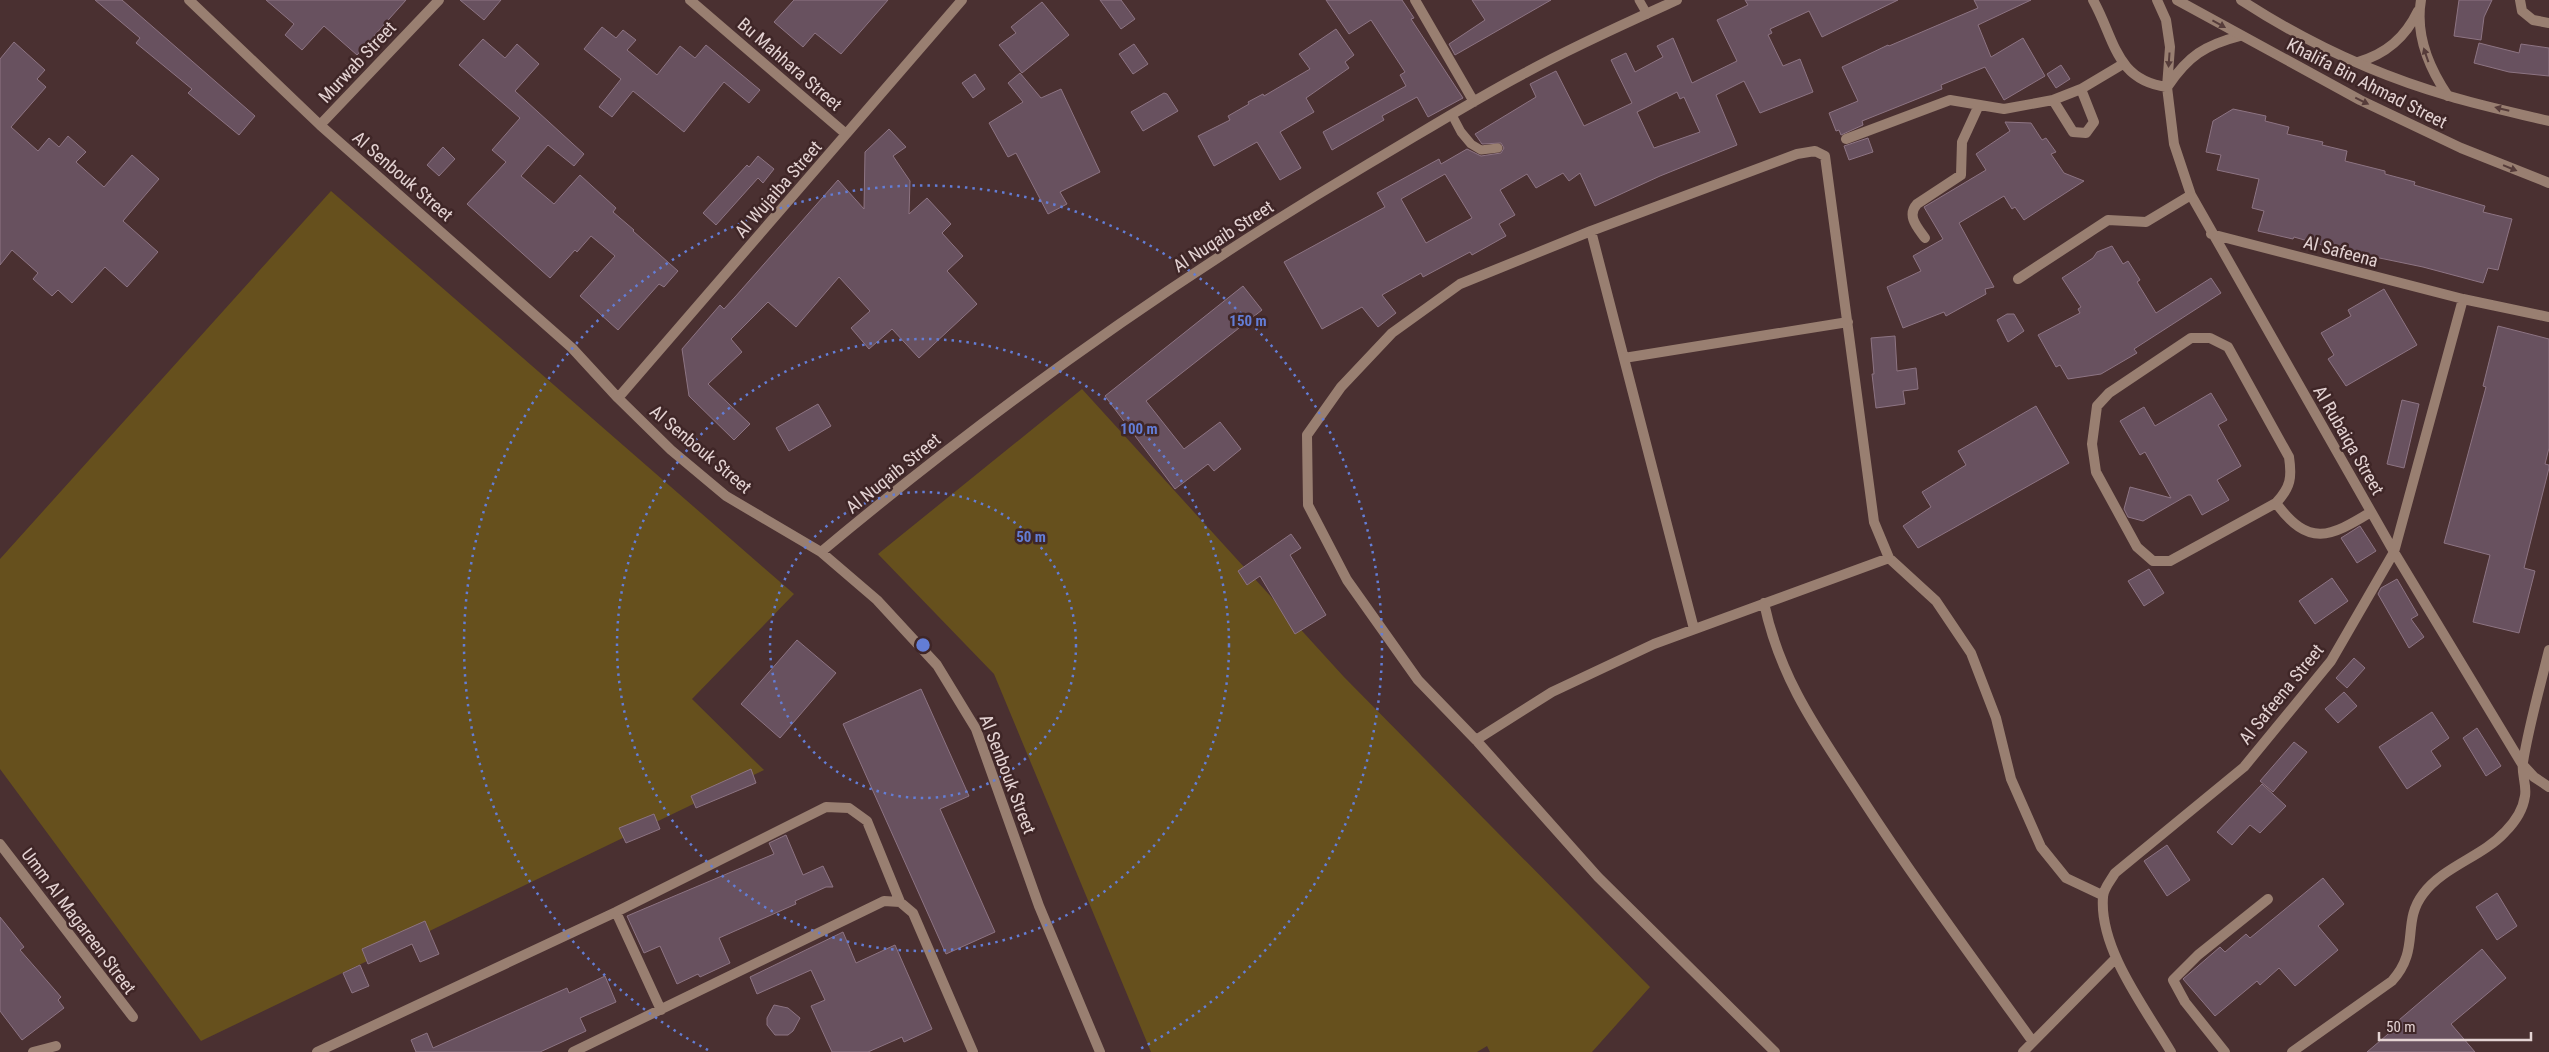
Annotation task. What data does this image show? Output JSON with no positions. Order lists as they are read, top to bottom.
{
  "streets": {
    "street": [
      "Murwab Street",
      "Bu Mahhara Street",
      "Khalifa Bin Ahmad Street",
      "Al Senbouk Street",
      "Al Wujaiba Street",
      "Al Nuqaib Street",
      "Al Safeena",
      "Al Rubaiqa Street",
      "Al Safeena Street",
      "Umm Al Magareen Street"
    ]
  },
  "crossings": [
    ["Murwab Street", "Al Senbouk Street"],
    ["Bu Mahhara Street", "Al Wujaiba Street"],
    ["Al Senbouk Street", "Al Wujaiba Street"],
    ["Al Senbouk Street", "Al Nuqaib Street"],
    ["Al Safeena", "Al Rubaiqa Street"],
    ["Al Safeena", "Al Safeena Street"],
    ["Al Rubaiqa Street", "Al Safeena Street"]
  ],
  "scale_bar": "50 m",
  "rings": ["150 m", "100 m", "50 m"]
}
